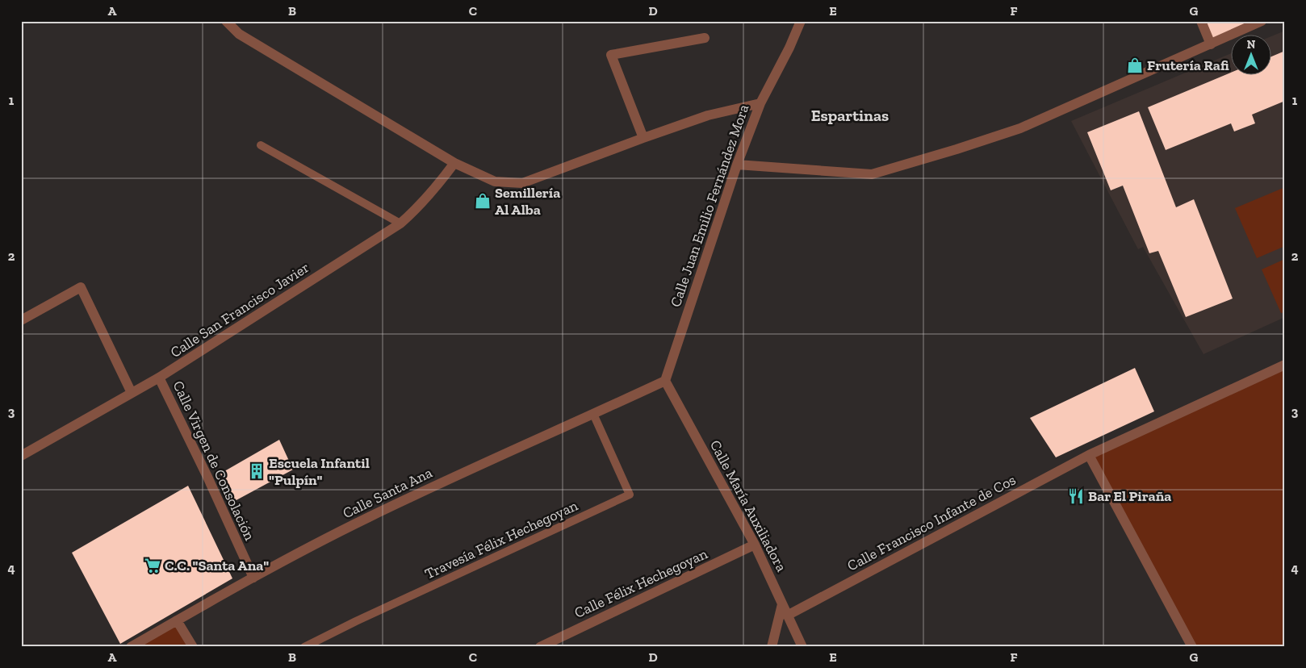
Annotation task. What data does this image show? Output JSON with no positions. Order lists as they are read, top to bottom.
{
  "streets": {
    "street": [
      "Calle Juan Emilio Fernández Mora",
      "Calle San Francisco Javier",
      "Calle Virgen de Consolación",
      "Calle Santa Ana",
      "Calle María Auxiliadora",
      "Calle Francisco Infante de Cos",
      "Calle Félix Hechegoyan"
    ],
    "lane": ["Travesía Félix Hechegoyan"]
  },
  "crossings": [
    ["Calle Juan Emilio Fernández Mora", "Calle Santa Ana"],
    ["Calle Juan Emilio Fernández Mora", "Calle María Auxiliadora"],
    ["Calle San Francisco Javier", "Calle Virgen de Consolación"],
    ["Calle Virgen de Consolación", "Calle Santa Ana"],
    ["Calle Santa Ana", "Calle María Auxiliadora"],
    ["Calle Santa Ana", "Travesía Félix Hechegoyan"],
    ["Calle María Auxiliadora", "Calle Francisco Infante de Cos"],
    ["Calle María Auxiliadora", "Calle Félix Hechegoyan"]
  ],
  "districts": ["Espartinas"],
  "places": {
    "shop": ["Frutería Rafi", "Semillería Al Alba"],
    "building": ["Escuela Infantil \"Pulpín\""],
    "restaurant": ["Bar El Piraña"],
    "supermarket": ["C.C. \"Santa Ana\""]
  },
  "north": "top",
  "grid": {
    "columns": [
      "A",
      "B",
      "C",
      "D",
      "E",
      "F",
      "G"
    ],
    "rows": [
      "1",
      "2",
      "3",
      "4"
    ]
  }
}
